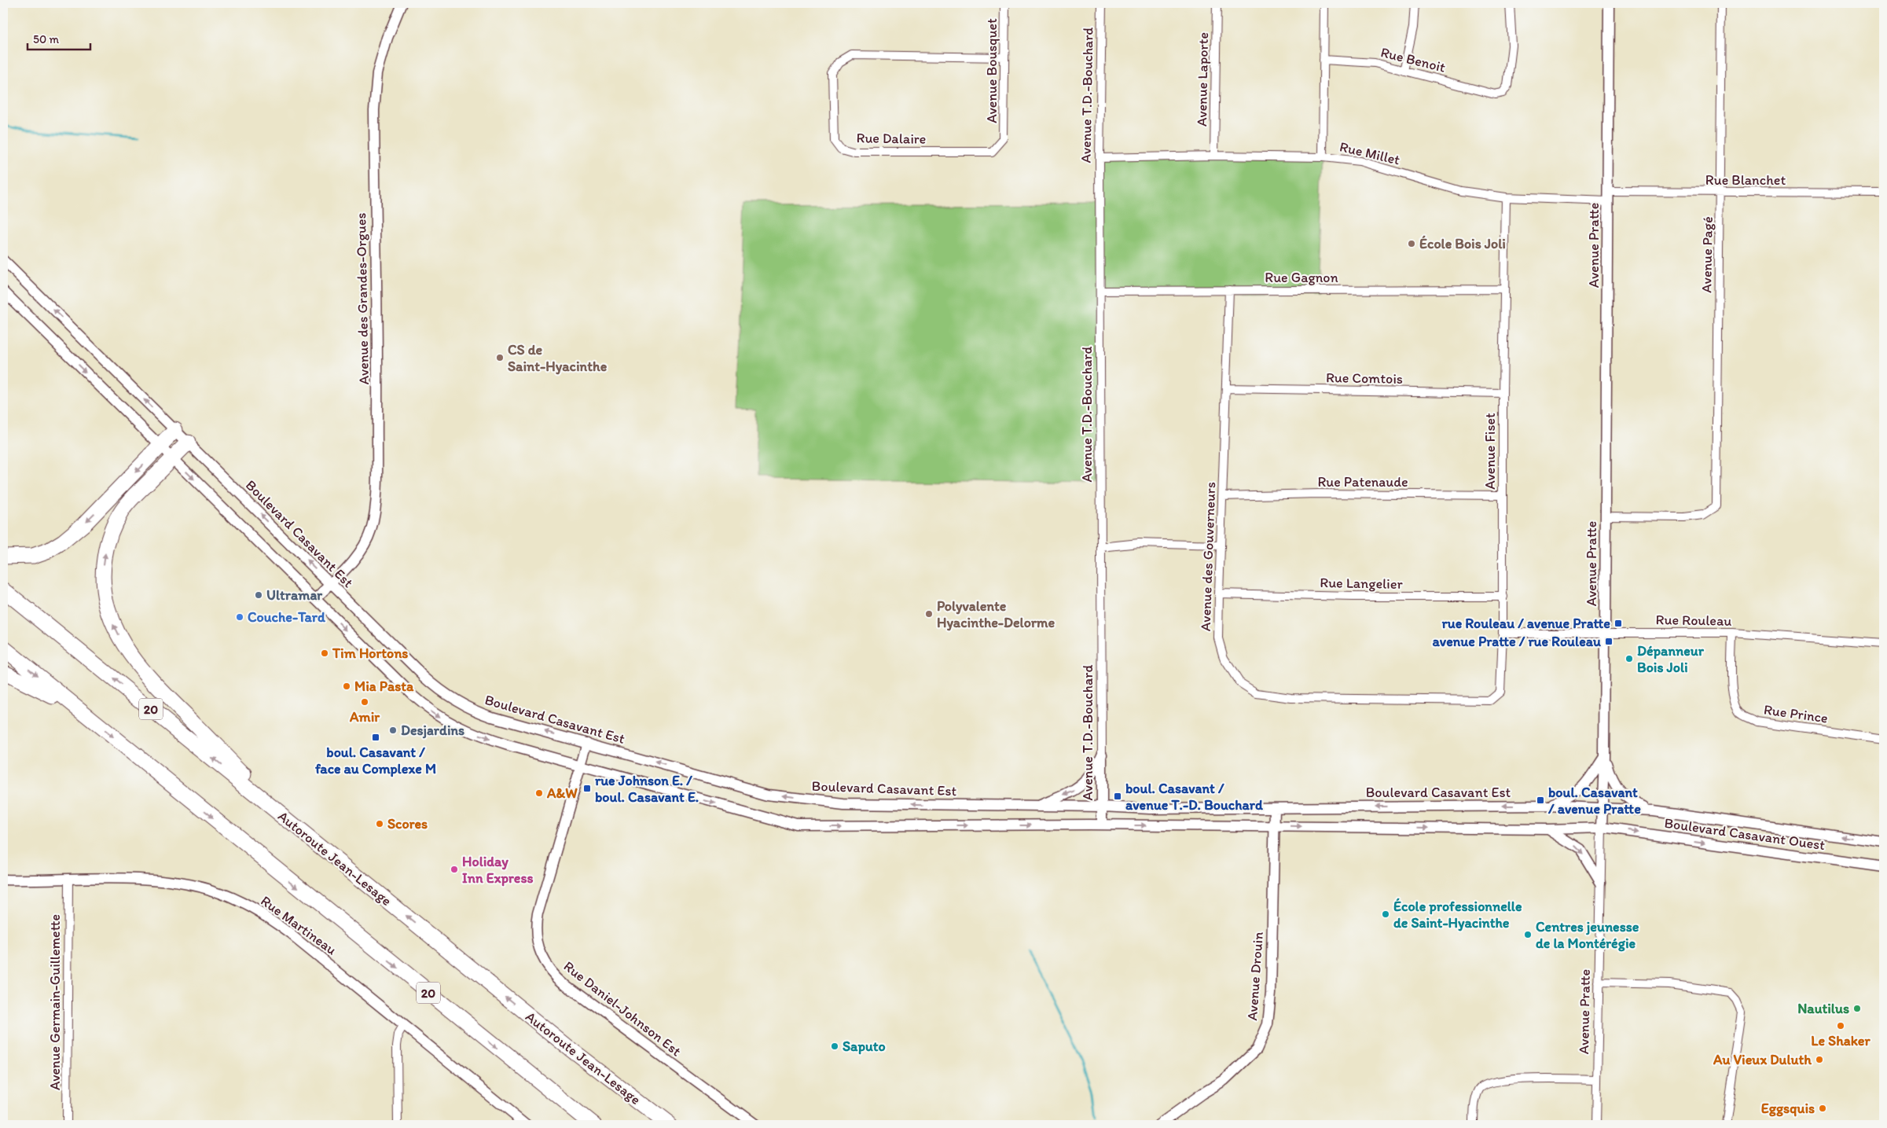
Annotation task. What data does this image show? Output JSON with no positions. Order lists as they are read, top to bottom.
{
  "streets": {
    "highway": ["20", "Autoroute Jean-Lesage"],
    "street": [
      "Rue Benoit",
      "Avenue Bousquet",
      "Avenue Laporte",
      "Avenue T.D.-Bouchard",
      "Rue Dalaire",
      "Rue Millet",
      "Rue Blanchet",
      "Avenue Pratte",
      "Avenue Pagé",
      "Rue Gagnon",
      "Avenue des Grandes-Orgues",
      "Rue Comtois",
      "Avenue Fiset",
      "Rue Patenaude",
      "Boulevard Casavant Est",
      "Avenue des Gouverneurs",
      "Rue Langelier",
      "Rue Rouleau",
      "Rue Prince",
      "Boulevard Casavant Ouest",
      "Rue Martineau",
      "Avenue Drouin",
      "Avenue Germain-Guillemette",
      "Rue Daniel-Johnson Est"
    ]
  },
  "crossings": [
    ["Avenue Bousquet", "Rue Dalaire"],
    ["Avenue Laporte", "Rue Millet"],
    ["Avenue T.D.-Bouchard", "Rue Millet"],
    ["Avenue T.D.-Bouchard", "Rue Gagnon"],
    ["Avenue T.D.-Bouchard", "Boulevard Casavant Est"],
    ["Rue Millet", "Avenue Pratte"],
    ["Rue Millet", "Avenue Fiset"],
    ["Rue Blanchet", "Avenue Pratte"],
    ["Rue Blanchet", "Avenue Pagé"],
    ["Avenue Pratte", "Avenue Pagé"],
    ["Avenue Pratte", "Boulevard Casavant Est"],
    ["Avenue Pratte", "Rue Rouleau"],
    ["Avenue Pratte", "Boulevard Casavant Ouest"],
    ["Rue Gagnon", "Avenue Fiset"],
    ["Rue Gagnon", "Avenue des Gouverneurs"],
    ["Avenue des Grandes-Orgues", "Boulevard Casavant Est"],
    ["Rue Comtois", "Avenue Fiset"],
    ["Rue Comtois", "Avenue des Gouverneurs"],
    ["Avenue Fiset", "Rue Patenaude"],
    ["Avenue Fiset", "Avenue des Gouverneurs"],
    ["Avenue Fiset", "Rue Langelier"],
    ["Avenue Fiset", "Rue Rouleau"],
    ["Rue Patenaude", "Avenue des Gouverneurs"],
    ["Boulevard Casavant Est", "Boulevard Casavant Ouest"],
    ["Boulevard Casavant Est", "Rue Daniel-Johnson Est"],
    ["Avenue des Gouverneurs", "Rue Langelier"],
    ["Rue Rouleau", "Rue Prince"],
    ["Rue Martineau", "Avenue Germain-Guillemette"]
  ],
  "places": {
    "other": [
      "École Bois Joli",
      "CS de Saint-Hyacinthe",
      "Ultramar",
      "Polyvalente Hyacinthe-Delorme",
      "Couche-Tard",
      "Tim Hortons",
      "Dépanneur Bois Joli",
      "Mia Pasta",
      "Amir",
      "Desjardins",
      "A&W",
      "Scores",
      "Holiday Inn Express",
      "École professionnelle de Saint-Hyacinthe",
      "Centres jeunesse de la Montérégie",
      "Nautilus",
      "Le Shaker",
      "Saputo",
      "Au Vieux Duluth",
      "Eggsquis"
    ],
    "transit": [
      "rue Rouleau / avenue Pratte",
      "avenue Pratte / rue Rouleau",
      "boul. Casavant / face au Complexe M",
      "rue Johnson E. / boul. Casavant E.",
      "boul. Casavant / avenue T.-D. Bouchard",
      "boul. Casavant / avenue Pratte"
    ]
  },
  "scale_bar": "50 m"
}
